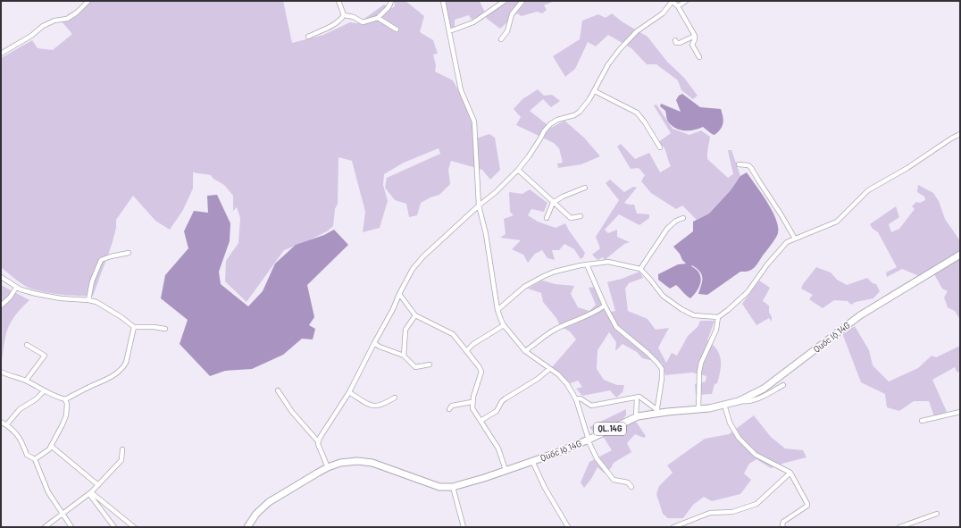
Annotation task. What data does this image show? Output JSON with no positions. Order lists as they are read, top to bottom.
{
  "streets": {
    "main road": ["Quốc lộ 14G", "QL.14G"]
  }
}
